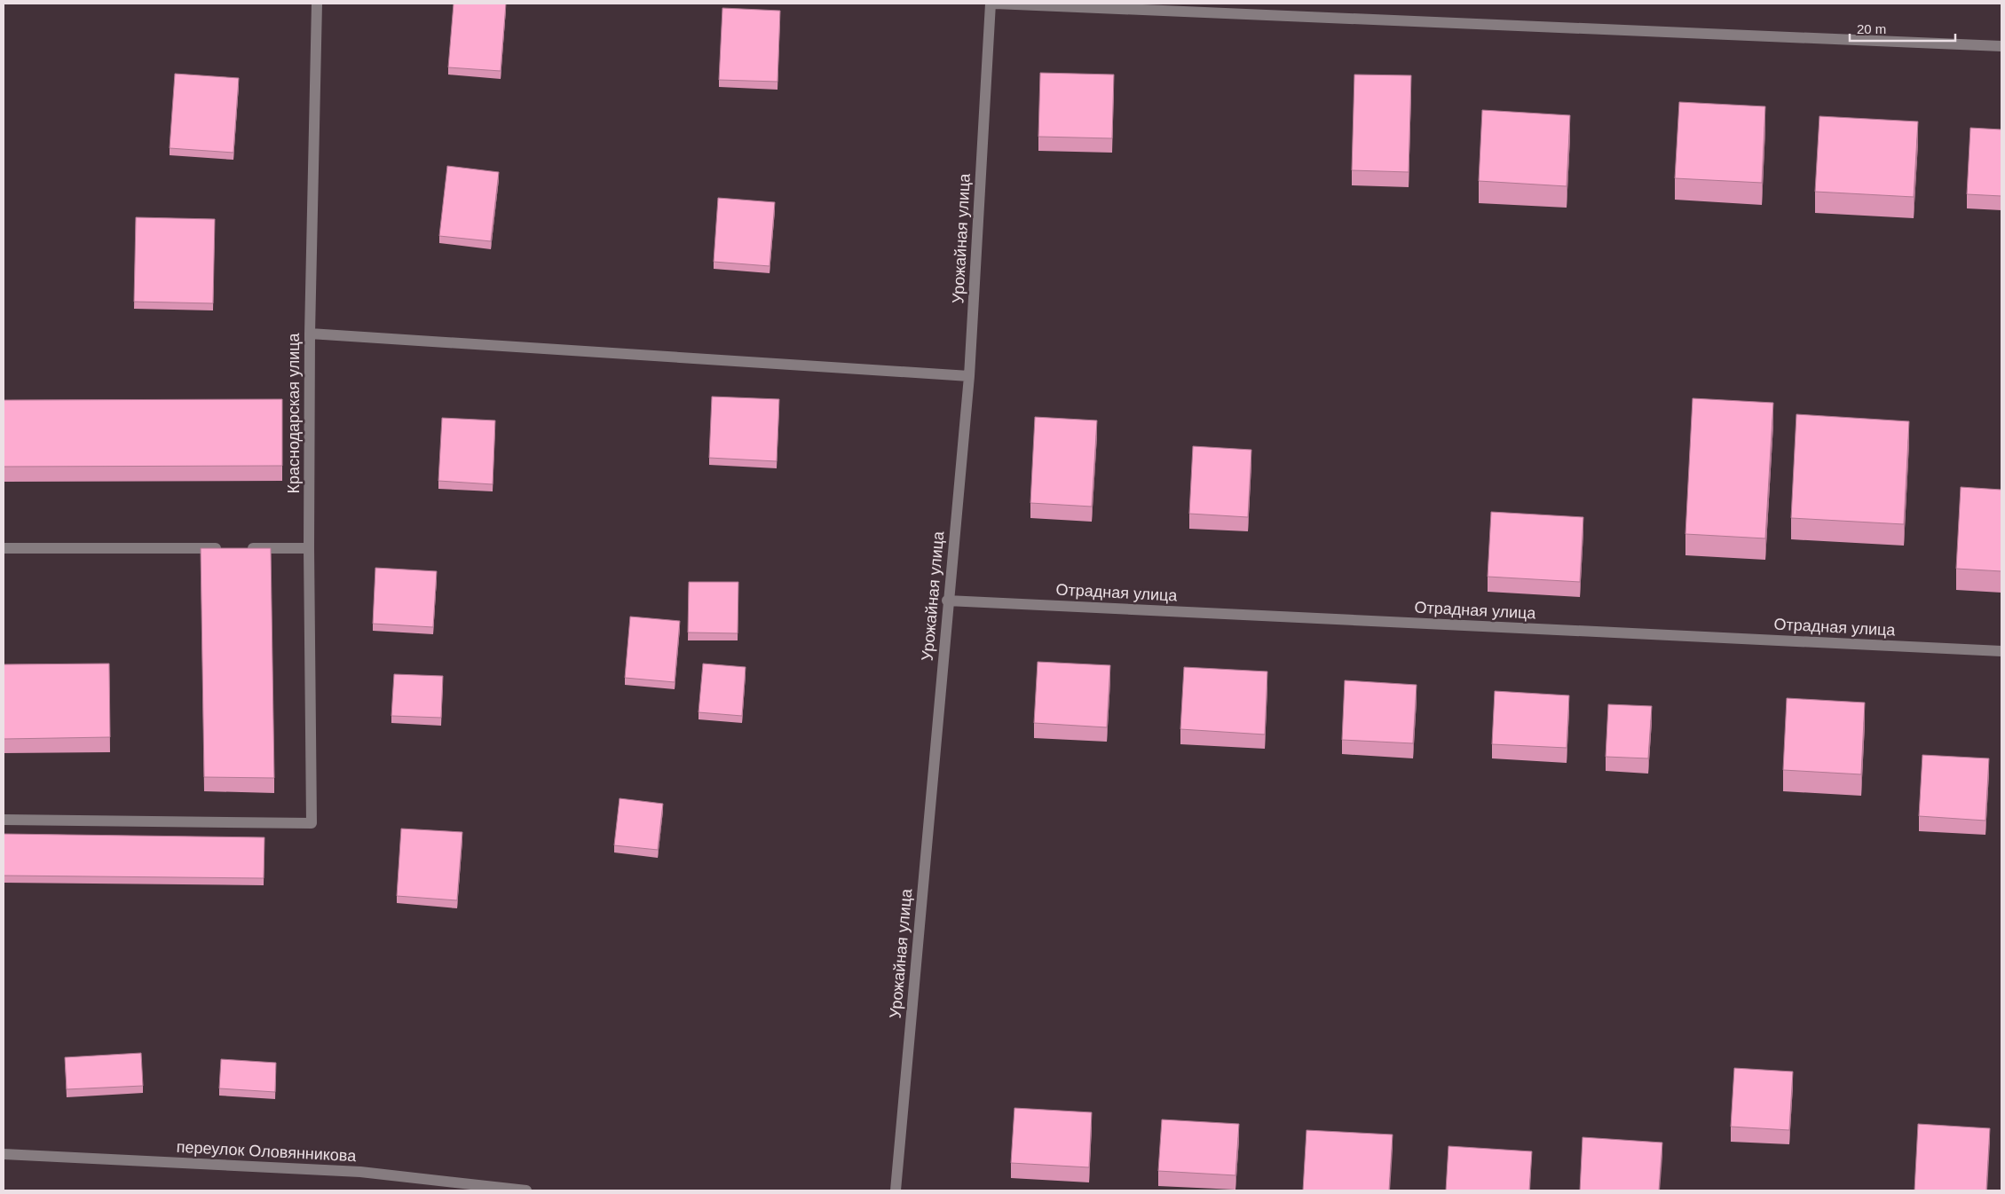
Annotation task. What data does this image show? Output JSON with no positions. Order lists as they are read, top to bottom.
{
  "streets": {
    "street": [
      "Урожайная улица",
      "Краснодарская улица",
      "Отрадная улица",
      "переулок Оловянникова"
    ]
  },
  "crossings": [
    ["Урожайная улица", "Отрадная улица"]
  ],
  "scale_bar": "20 m"
}
